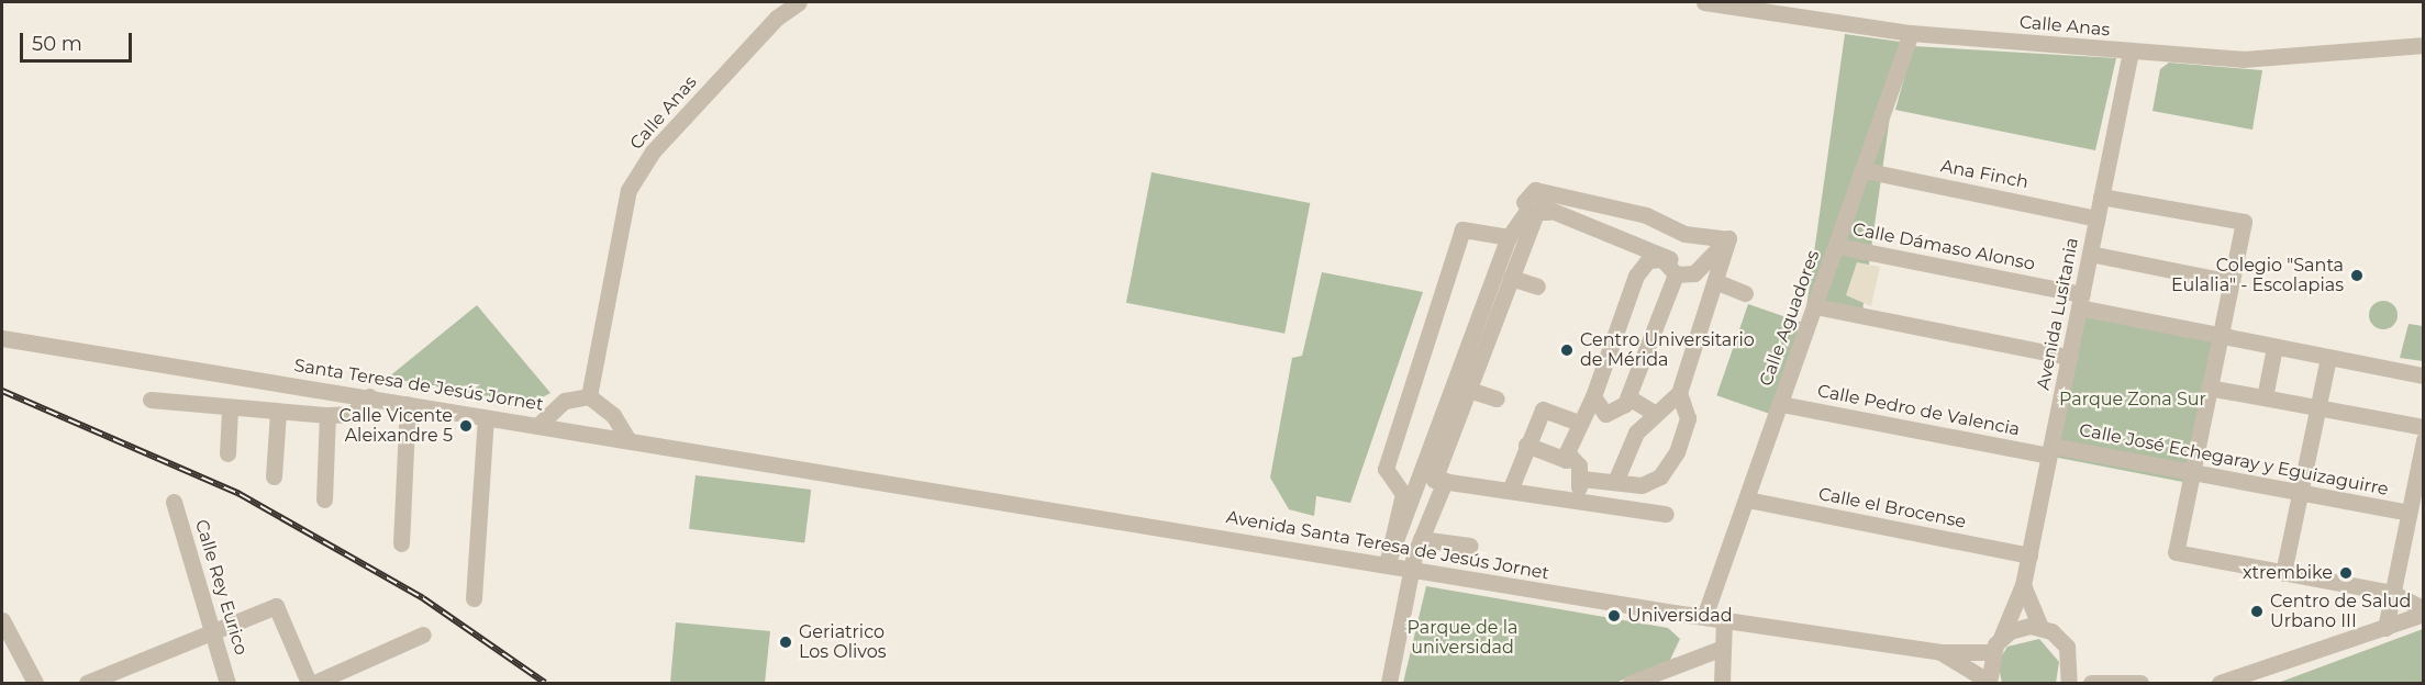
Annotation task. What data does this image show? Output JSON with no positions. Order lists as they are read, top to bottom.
{
  "streets": {
    "street": [
      "Calle Anas",
      "Ana Finch",
      "Calle Dámaso Alonso",
      "Avenida Lusitania",
      "Calle Aguadores",
      "Santa Teresa de Jesús Jornet",
      "Calle Pedro de Valencia",
      "Calle José Echegaray y Eguizaguirre",
      "Calle el Brocense",
      "Avenida Santa Teresa de Jesús Jornet",
      "Calle Rey Eurico"
    ]
  },
  "crossings": [
    ["Calle Anas", "Avenida Lusitania"],
    ["Calle Anas", "Calle Aguadores"],
    ["Ana Finch", "Avenida Lusitania"],
    ["Ana Finch", "Calle Aguadores"],
    ["Calle Dámaso Alonso", "Avenida Lusitania"],
    ["Calle Dámaso Alonso", "Calle Aguadores"],
    ["Avenida Lusitania", "Calle Pedro de Valencia"],
    ["Avenida Lusitania", "Calle José Echegaray y Eguizaguirre"],
    ["Avenida Lusitania", "Calle el Brocense"],
    ["Avenida Lusitania", "Avenida Santa Teresa de Jesús Jornet"],
    ["Calle Aguadores", "Calle Pedro de Valencia"],
    ["Calle Aguadores", "Calle el Brocense"],
    ["Calle Aguadores", "Avenida Santa Teresa de Jesús Jornet"],
    ["Santa Teresa de Jesús Jornet", "Avenida Santa Teresa de Jesús Jornet"],
    ["Calle Pedro de Valencia", "Calle José Echegaray y Eguizaguirre"]
  ],
  "parks": ["Parque Zona Sur", "Parque de la universidad"],
  "places": [
    "Colegio \"Santa Eulalia\" - Escolapias",
    "Centro Universitario de Mérida",
    "Calle Vicente Aleixandre 5",
    "xtrembike",
    "Centro de Salud Urbano III",
    "Universidad",
    "Geriatrico Los Olivos"
  ],
  "scale_bar": "50 m"
}
